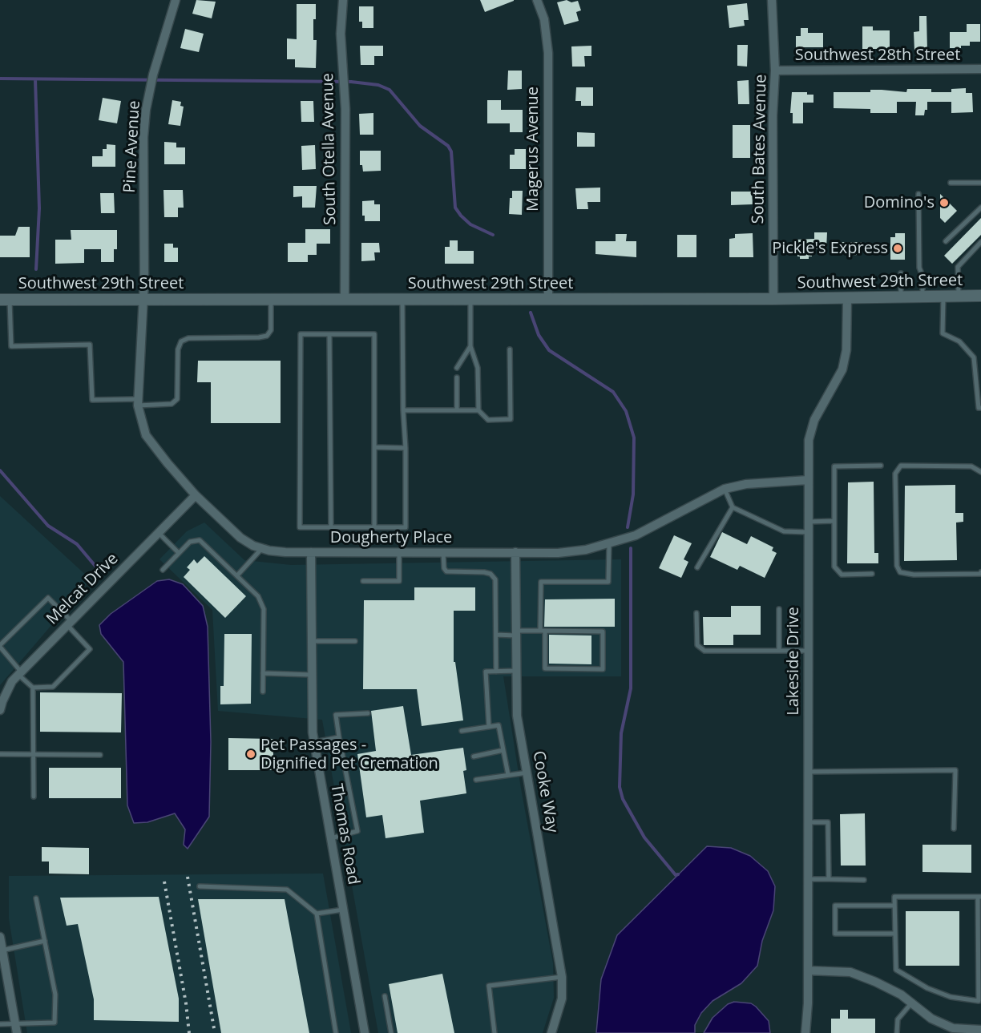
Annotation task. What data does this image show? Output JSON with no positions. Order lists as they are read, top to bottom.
{
  "streets": {
    "street": [
      "Southwest 28th Street",
      "Pine Avenue",
      "South Otella Avenue",
      "Magerus Avenue",
      "South Bates Avenue",
      "Southwest 29th Street",
      "Dougherty Place",
      "Melcat Drive",
      "Lakeside Drive",
      "Cooke Way",
      "Thomas Road"
    ]
  },
  "crossings": [
    ["Southwest 28th Street", "South Bates Avenue"],
    ["Pine Avenue", "Southwest 29th Street"],
    ["Pine Avenue", "Dougherty Place"],
    ["South Otella Avenue", "Southwest 29th Street"],
    ["Magerus Avenue", "Southwest 29th Street"],
    ["South Bates Avenue", "Southwest 29th Street"],
    ["Southwest 29th Street", "Dougherty Place"],
    ["Southwest 29th Street", "Lakeside Drive"],
    ["Dougherty Place", "Melcat Drive"],
    ["Dougherty Place", "Lakeside Drive"],
    ["Dougherty Place", "Cooke Way"],
    ["Dougherty Place", "Thomas Road"]
  ],
  "places": ["Domino's", "Pickle's Express", "Pet Passages - Dignified Pet Cremation"]
}
